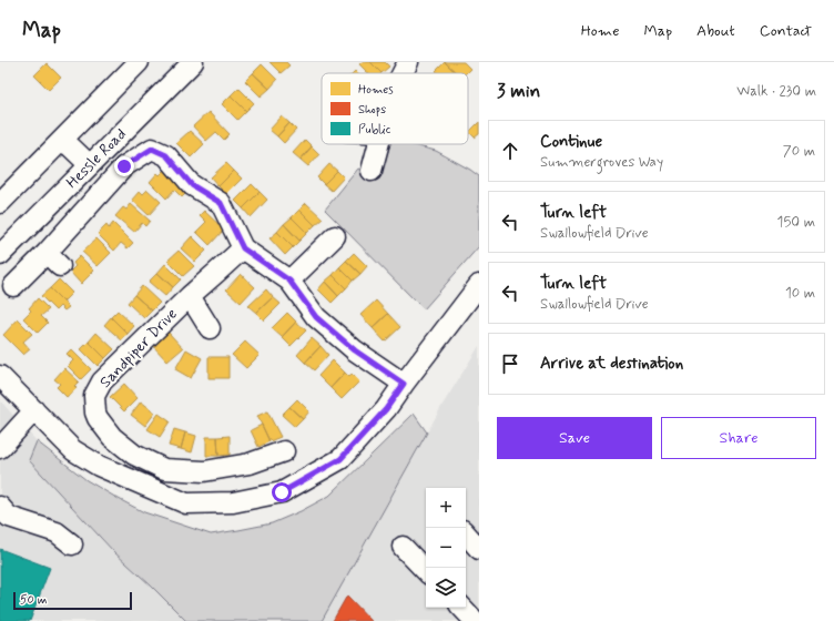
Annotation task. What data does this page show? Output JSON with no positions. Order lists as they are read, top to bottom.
{
  "streets": {
    "street": ["Hessle Road", "Sandpiper Drive"]
  },
  "legend": ["Homes", "Shops", "Public"],
  "scale_bar": "50 m",
  "page": {
    "header": "Map",
    "nav": [
      "Home",
      "Map",
      "About",
      "Contact"
    ],
    "heading": ["3 min", "Walk · 230 m"],
    "list": [
      ["Continue", "Summergroves Way", "70 m"],
      ["Turn left", "Swallowfield Drive", "150 m"],
      ["Turn left", "Swallowfield Drive", "10 m"],
      "Arrive at destination"
    ],
    "buttons": ["Save", "Share"],
    "map_buttons": ["+", "−"],
    "scale": "50 m"
  }
}
